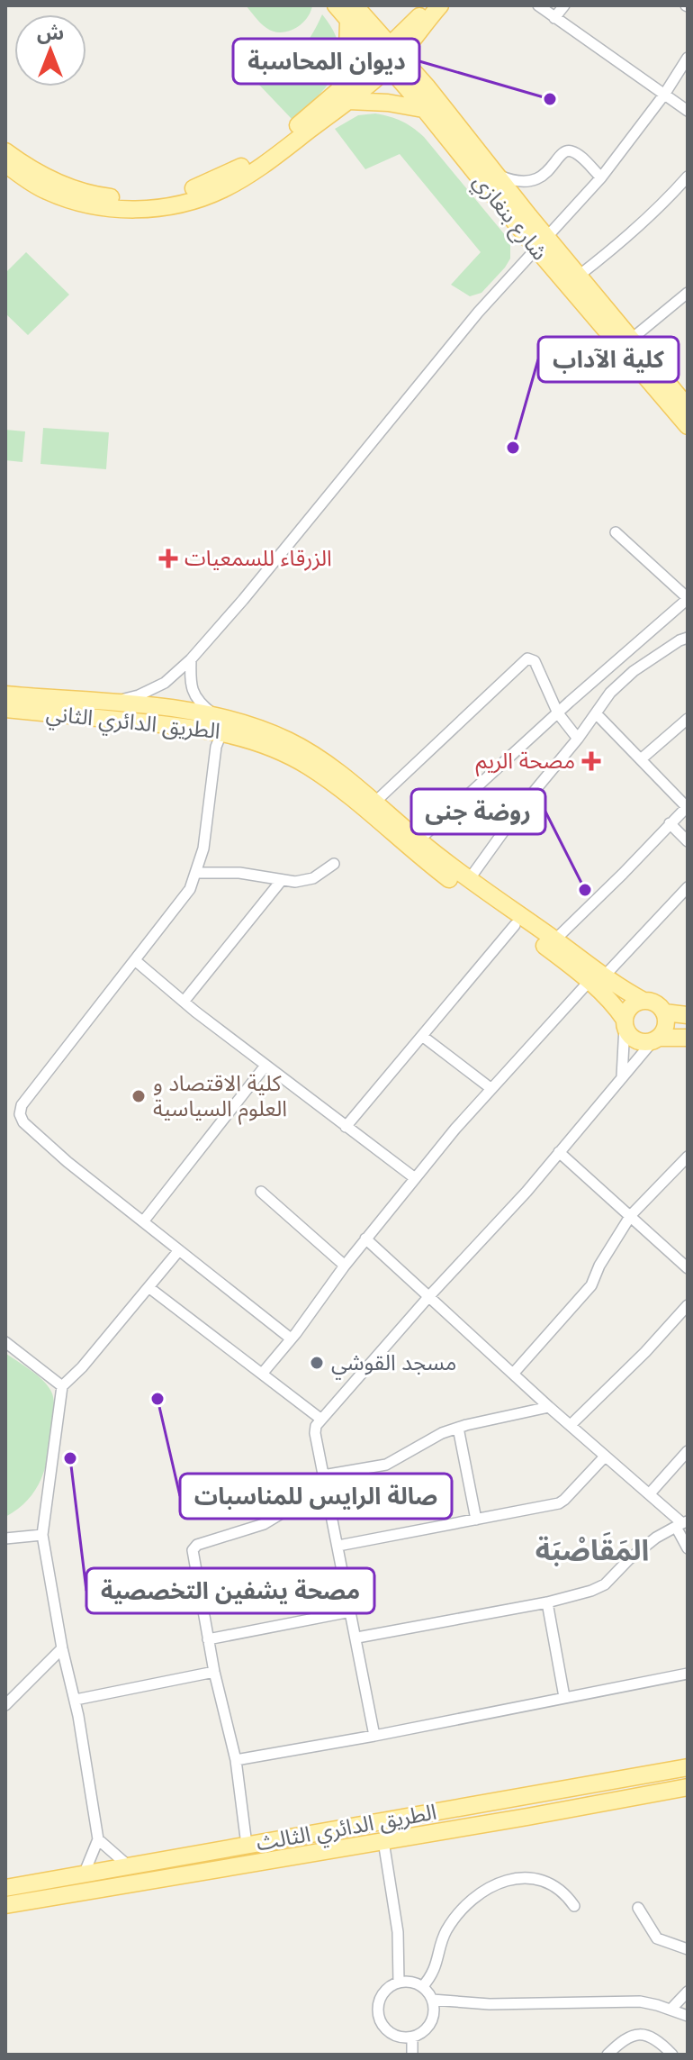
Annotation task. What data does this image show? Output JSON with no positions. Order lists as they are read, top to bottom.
{
  "streets": {
    "main road": ["شارع بنغازي", "الطريق الدائري الثاني", "الطريق الدائري الثالث"]
  },
  "districts": ["المَقَاصْبَة"],
  "places": {
    "other": [
      "ديوان المحاسبة",
      "كلية الآداب",
      "روضة جنى",
      "كلية الاقتصاد و العلوم السياسية",
      "مسجد القوشي",
      "صالة الرايس للمناسبات",
      "مصحة يشفين التخصصية"
    ],
    "health": ["الزرقاء للسمعيات", "مصحة الريم"]
  },
  "north": "top"
}
